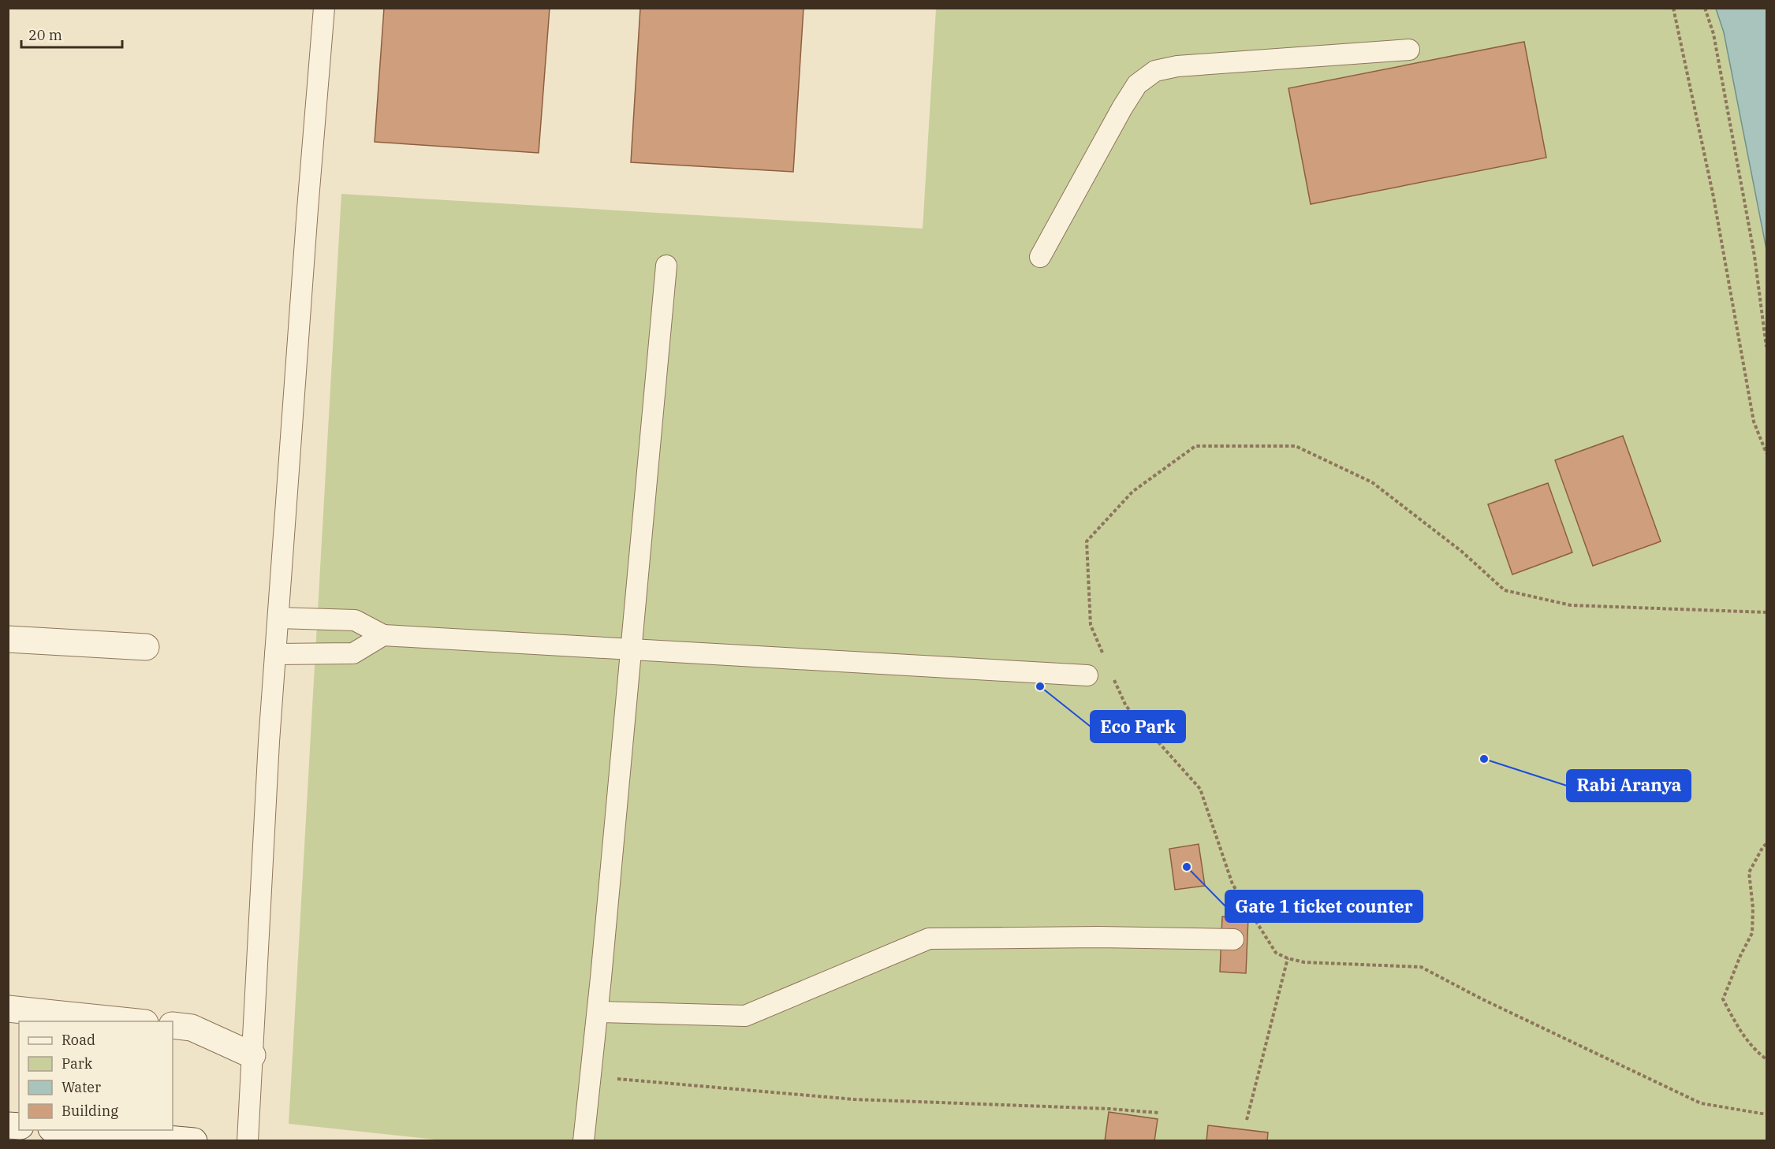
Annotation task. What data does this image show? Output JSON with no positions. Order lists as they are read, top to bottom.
{
  "places": ["Eco Park", "Rabi Aranya", "Gate 1 ticket counter"],
  "legend": [
    "Road",
    "Park",
    "Water",
    "Building"
  ],
  "scale_bar": "20 m"
}
